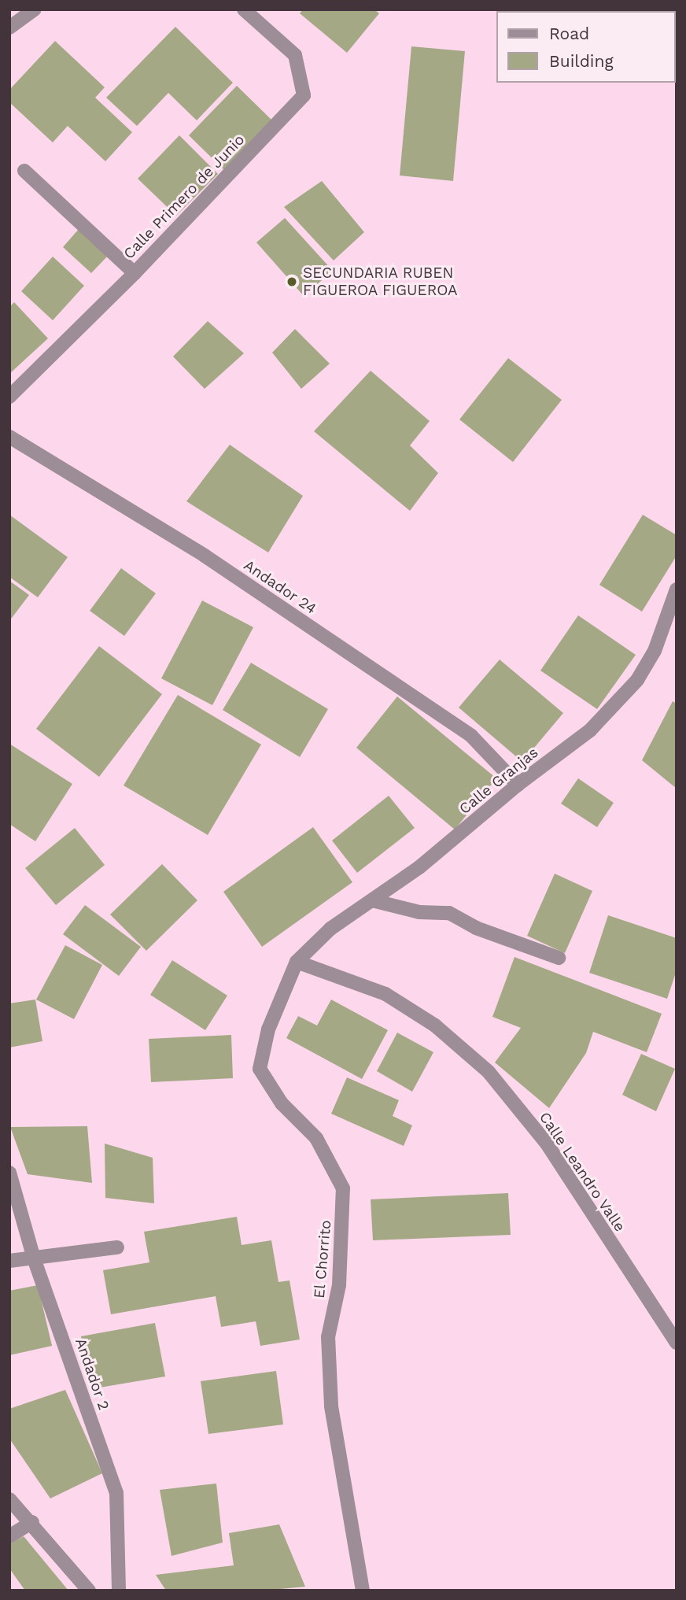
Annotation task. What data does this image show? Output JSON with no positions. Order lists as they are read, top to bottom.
{
  "streets": {
    "street": [
      "Calle Primero de Junio",
      "Andador 24",
      "Calle Granjas",
      "Calle Leandro Valle",
      "El Chorrito",
      "Andador 2"
    ]
  },
  "crossings": [
    ["Andador 24", "Calle Granjas"],
    ["Calle Granjas", "Calle Leandro Valle"],
    ["Calle Granjas", "El Chorrito"],
    ["Calle Leandro Valle", "El Chorrito"]
  ],
  "places": ["SECUNDARIA RUBEN FIGUEROA FIGUEROA"],
  "legend": ["Road", "Building"]
}
